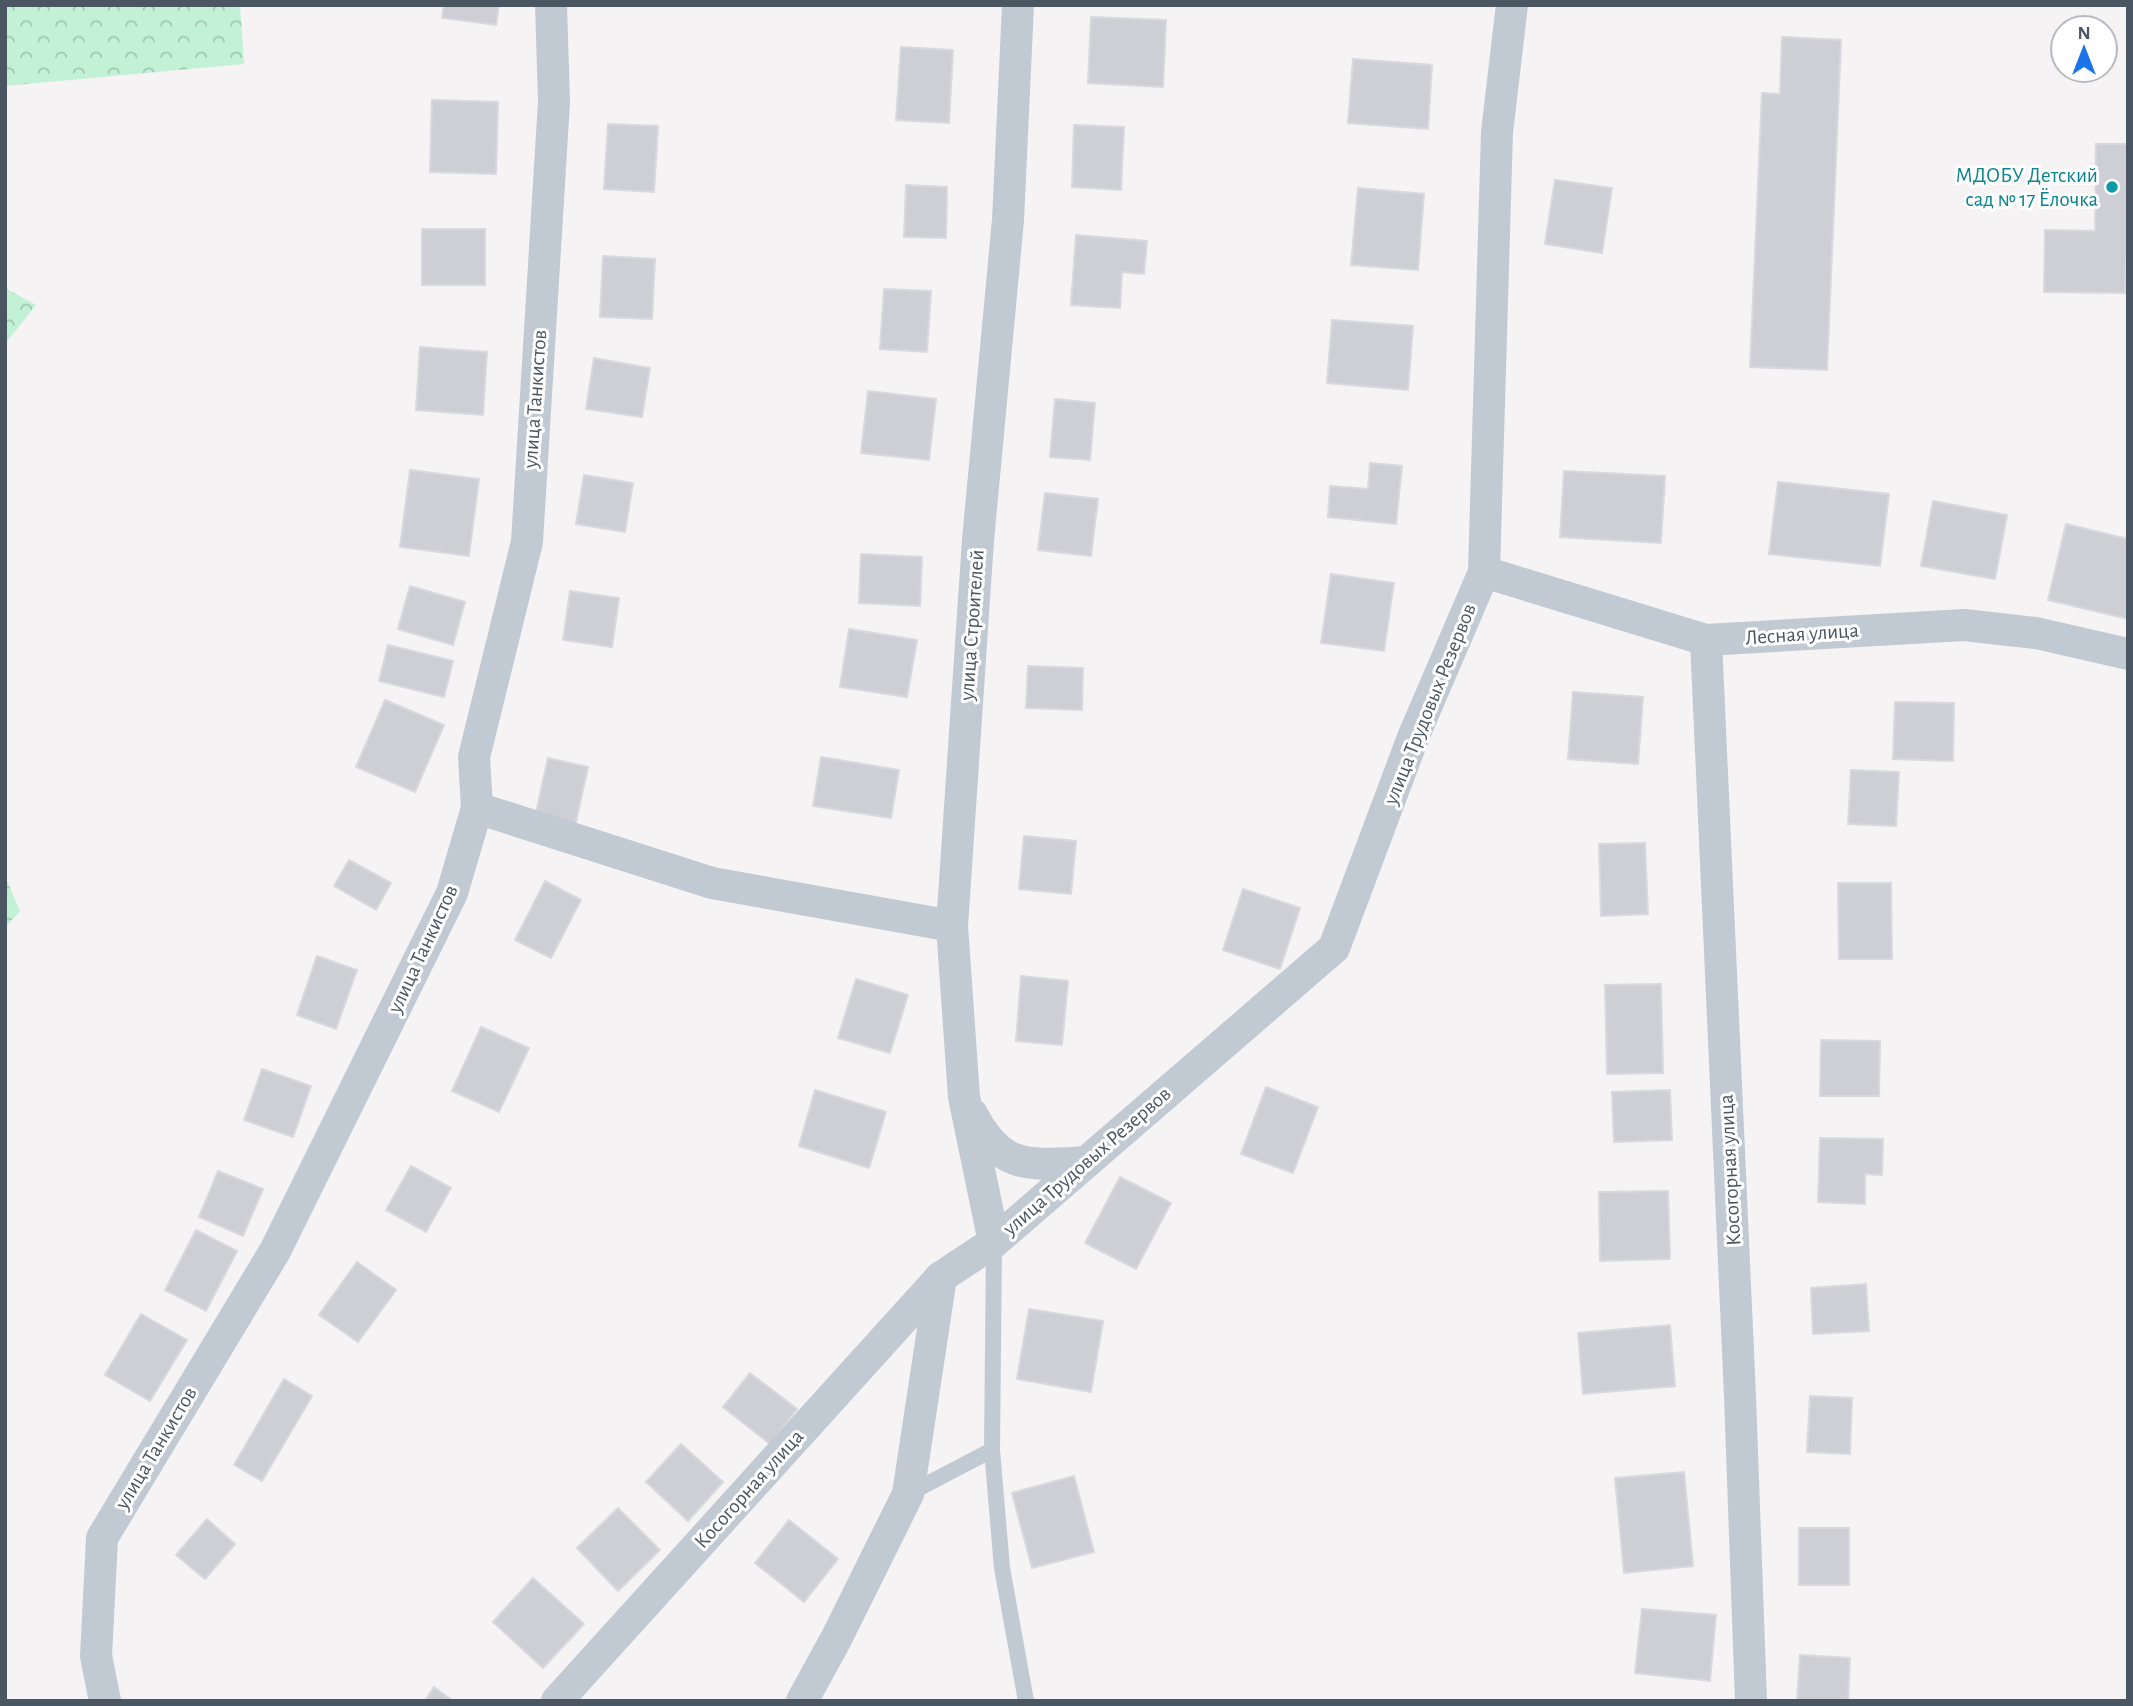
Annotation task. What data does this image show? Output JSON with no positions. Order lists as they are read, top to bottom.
{
  "streets": {
    "street": [
      "улица Танкистов",
      "улица Строителей",
      "Лесная улица",
      "улица Трудовых Резервов",
      "Косогорная улица"
    ]
  },
  "crossings": [
    ["улица Строителей", "улица Трудовых Резервов"],
    ["улица Строителей", "Косогорная улица"],
    ["Лесная улица", "улица Трудовых Резервов"],
    ["Лесная улица", "Косогорная улица"],
    ["улица Трудовых Резервов", "Косогорная улица"]
  ],
  "places": ["МДОБУ Детский сад № 17 Ёлочка"],
  "north": "top"
}
